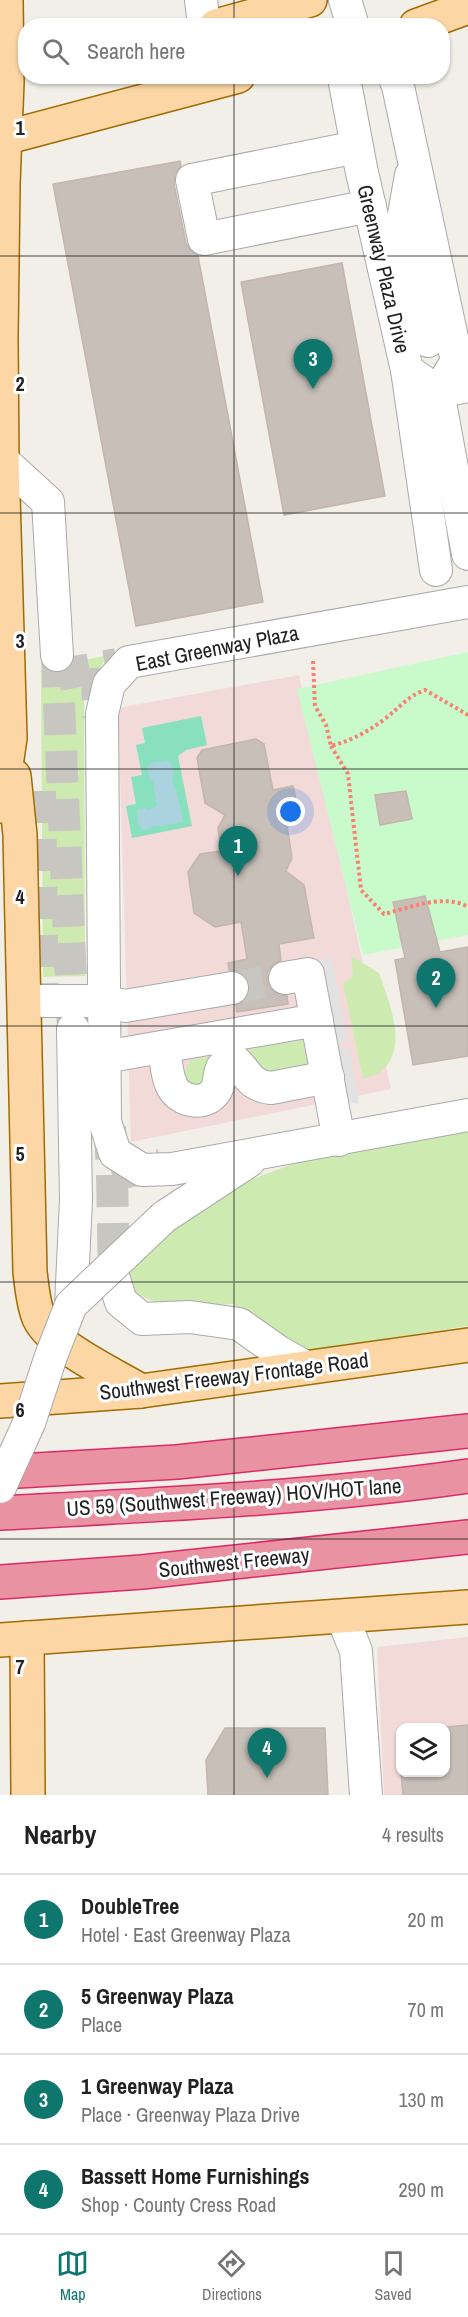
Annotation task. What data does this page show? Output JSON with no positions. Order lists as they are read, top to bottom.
{
  "streets": {
    "highway": ["US 59 (Southwest Freeway) HOV/HOT lane", "Southwest Freeway"],
    "main road": ["Southwest Freeway Frontage Road"],
    "street": ["Greenway Plaza Drive", "East Greenway Plaza"]
  },
  "page": {
    "search": "Search here",
    "pins": [
      "3",
      "1",
      "2",
      "4"
    ],
    "heading": ["Nearby", "4 results"],
    "list": [
      {
        "mark": "1",
        "name": "DoubleTree",
        "note": "Hotel · East Greenway Plaza",
        "value": "20 m"
      },
      {
        "mark": "2",
        "name": "5 Greenway Plaza",
        "note": "Place",
        "value": "70 m"
      },
      {
        "mark": "3",
        "name": "1 Greenway Plaza",
        "note": "Place · Greenway Plaza Drive",
        "value": "130 m"
      },
      {
        "mark": "4",
        "name": "Bassett Home Furnishings",
        "note": "Shop · County Cress Road",
        "value": "290 m"
      }
    ],
    "nav": ["Map", "Directions", "Saved"]
  },
  "grid": {
    "rows": [
      "1",
      "2",
      "3",
      "4",
      "5",
      "6",
      "7"
    ]
  }
}
